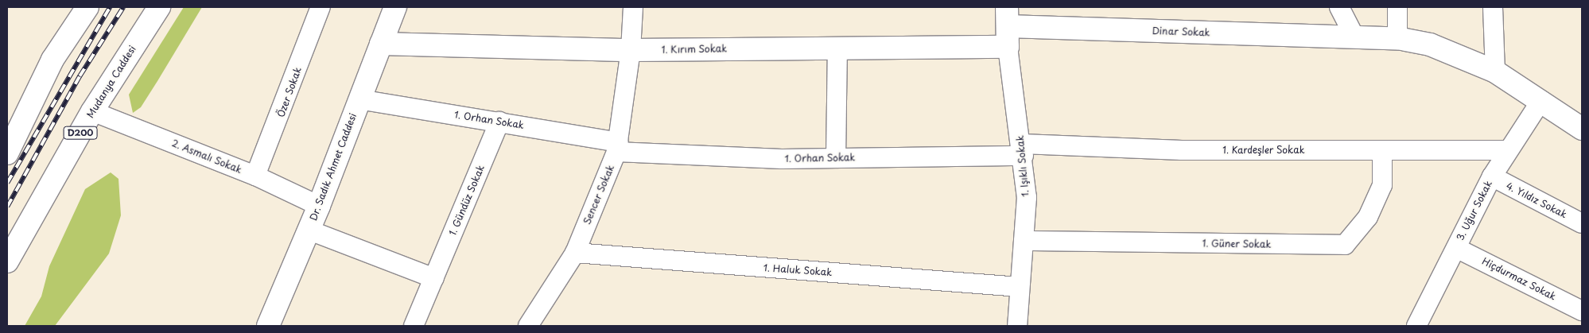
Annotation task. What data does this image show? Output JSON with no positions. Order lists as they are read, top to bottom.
{
  "streets": {
    "main road": [
      "Dinar Sokak",
      "1. Kırım Sokak",
      "Mudanya Caddesi",
      "D200",
      "Dr. Sadık Ahmet Caddesi"
    ],
    "street": [
      "Özer Sokak",
      "1. Orhan Sokak",
      "1. Kardeşler Sokak",
      "2. Asmalı Sokak",
      "1. Işıklı Sokak",
      "Sencer Sokak",
      "1. Gündüz Sokak",
      "4. Yıldız Sokak",
      "3. Uğur Sokak",
      "1. Güner Sokak",
      "1. Haluk Sokak",
      "Hiçdurmaz Sokak"
    ]
  },
  "crossings": [
    ["Dinar Sokak", "1. Kırım Sokak"],
    ["Dinar Sokak", "1. Işıklı Sokak"],
    ["Dinar Sokak", "3. Uğur Sokak"],
    ["1. Kırım Sokak", "1. Işıklı Sokak"],
    ["1. Kırım Sokak", "Dr. Sadık Ahmet Caddesi"],
    ["1. Kırım Sokak", "Sencer Sokak"],
    ["Mudanya Caddesi", "2. Asmalı Sokak"],
    ["Özer Sokak", "2. Asmalı Sokak"],
    ["1. Orhan Sokak", "1. Kardeşler Sokak"],
    ["1. Orhan Sokak", "1. Işıklı Sokak"],
    ["1. Orhan Sokak", "Dr. Sadık Ahmet Caddesi"],
    ["1. Orhan Sokak", "Sencer Sokak"],
    ["1. Orhan Sokak", "1. Gündüz Sokak"],
    ["1. Kardeşler Sokak", "1. Işıklı Sokak"],
    ["1. Kardeşler Sokak", "3. Uğur Sokak"],
    ["1. Kardeşler Sokak", "1. Güner Sokak"],
    ["2. Asmalı Sokak", "Dr. Sadık Ahmet Caddesi"],
    ["1. Işıklı Sokak", "1. Güner Sokak"],
    ["1. Işıklı Sokak", "1. Haluk Sokak"],
    ["Sencer Sokak", "1. Haluk Sokak"],
    ["4. Yıldız Sokak", "3. Uğur Sokak"],
    ["3. Uğur Sokak", "Hiçdurmaz Sokak"]
  ]
}
